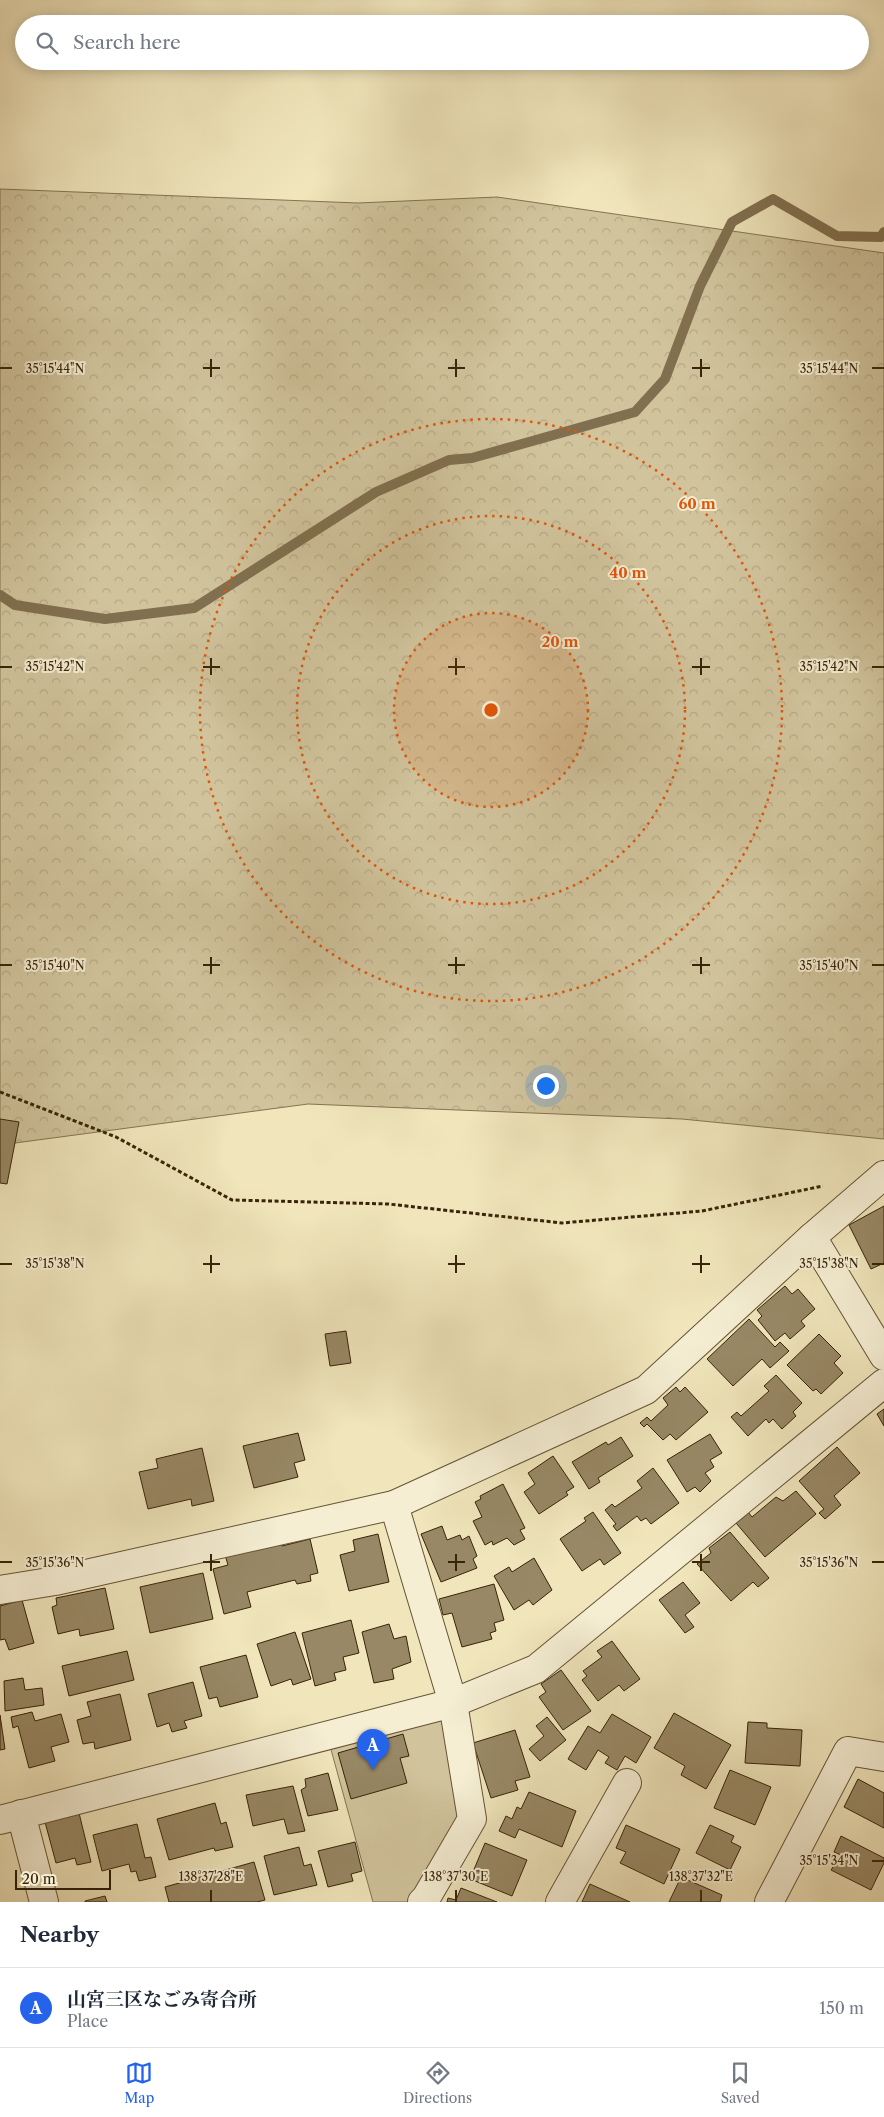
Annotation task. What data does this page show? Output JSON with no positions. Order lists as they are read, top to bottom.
{
  "scale_bar": "20 m",
  "page": {
    "search": "Search here",
    "pins": "A",
    "scale": "20 m",
    "heading": "Nearby",
    "list": [
      {
        "mark": "A",
        "name": "山宮三区なごみ寄合所",
        "note": "Place",
        "value": "150 m"
      }
    ],
    "nav": ["Map", "Directions", "Saved"]
  },
  "coordinates": [
    "35°15'44\"N",
    "35°15'42\"N",
    "35°15'40\"N",
    "35°15'38\"N",
    "35°15'36\"N",
    "35°15'34\"N",
    "138°37'28\"E",
    "138°37'30\"E",
    "138°37'32\"E"
  ],
  "rings": ["60 m", "40 m", "20 m"]
}
